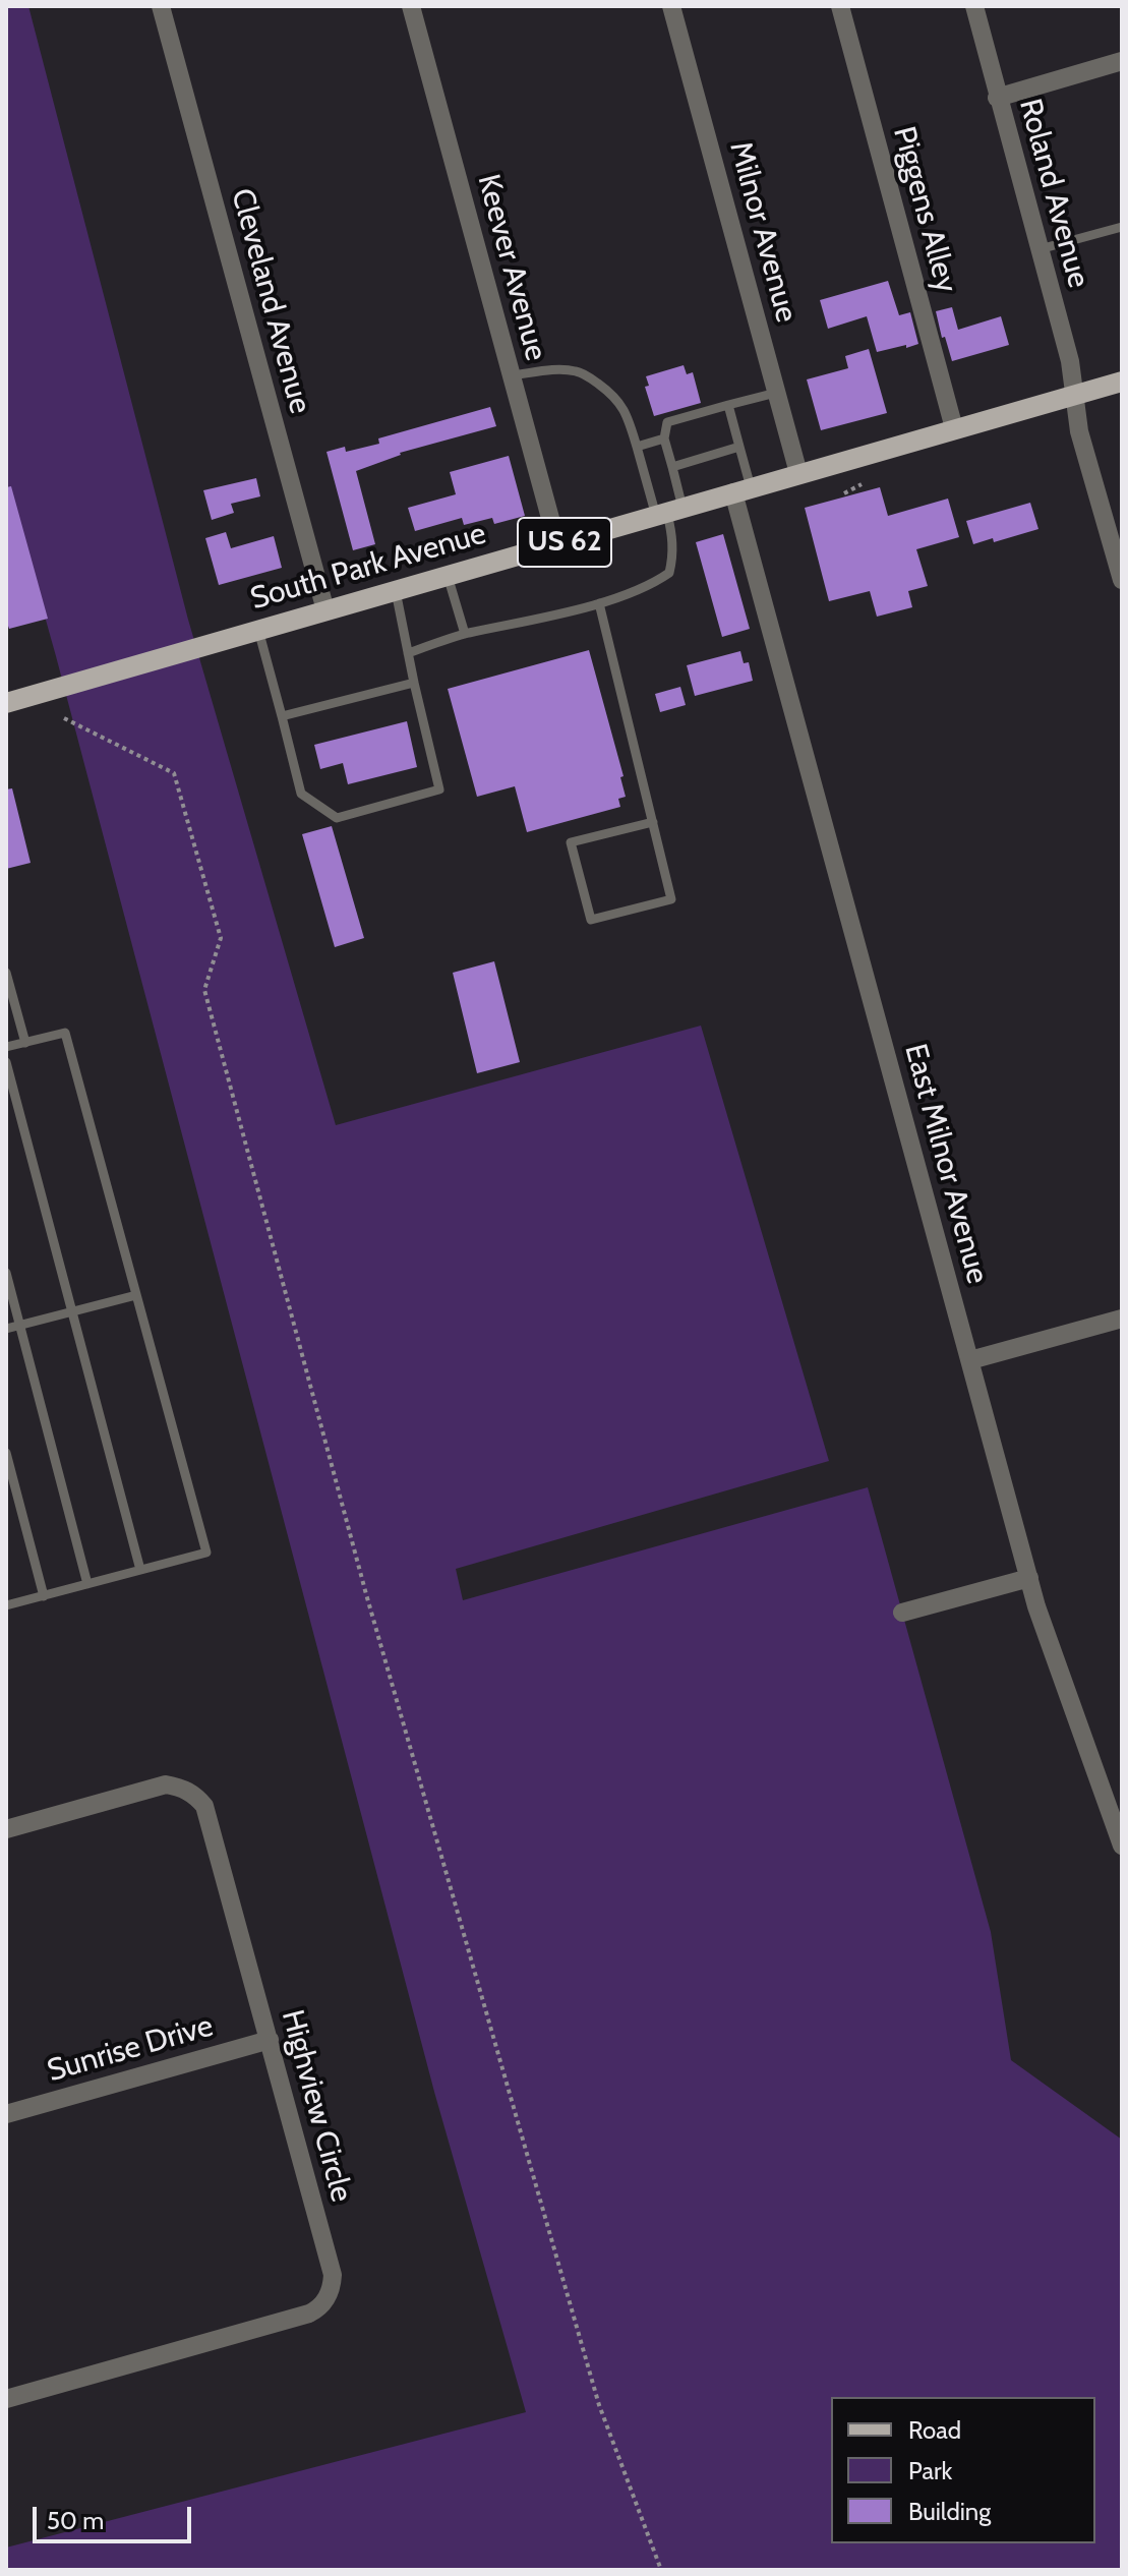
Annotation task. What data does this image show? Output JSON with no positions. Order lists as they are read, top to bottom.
{
  "streets": {
    "main road": ["US 62", "South Park Avenue"],
    "street": [
      "Roland Avenue",
      "Piggens Alley",
      "Milnor Avenue",
      "Keever Avenue",
      "Cleveland Avenue",
      "East Milnor Avenue",
      "Sunrise Drive",
      "Highview Circle"
    ]
  },
  "crossings": [
    ["Roland Avenue", "South Park Avenue"],
    ["Piggens Alley", "South Park Avenue"],
    ["Milnor Avenue", "South Park Avenue"],
    ["Keever Avenue", "South Park Avenue"],
    ["Cleveland Avenue", "South Park Avenue"],
    ["South Park Avenue", "East Milnor Avenue"],
    ["Sunrise Drive", "Highview Circle"]
  ],
  "legend": ["Road", "Park", "Building"],
  "scale_bar": "50 m"
}
